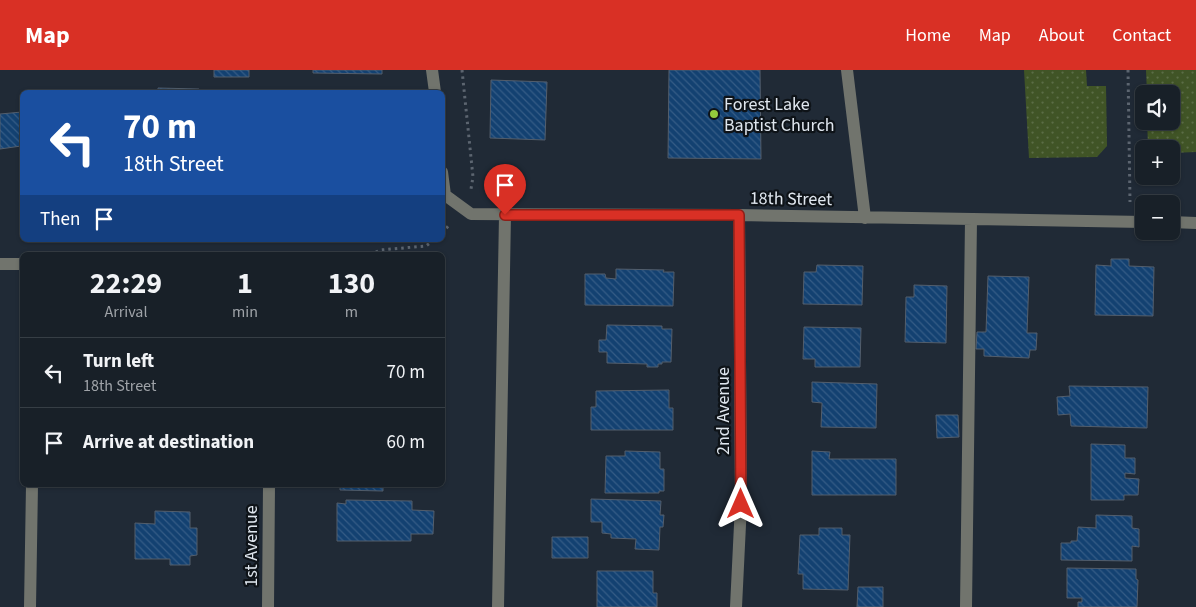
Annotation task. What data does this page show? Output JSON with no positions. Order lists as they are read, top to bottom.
{
  "streets": {
    "street": ["18th Street", "2nd Avenue", "1st Avenue"]
  },
  "crossings": [
    ["18th Street", "2nd Avenue"]
  ],
  "places": ["Forest Lake Baptist Church"],
  "page": {
    "header": "Map",
    "nav": [
      "Home",
      "Map",
      "About",
      "Contact"
    ],
    "map_buttons": ["+", "−"],
    "turn": ["70 m", "18th Street"],
    "then": "Then",
    "eta": [
      "22:29",
      "Arrival",
      "1",
      "min",
      "130",
      "m"
    ],
    "list": [
      {
        "name": "Turn left",
        "note": "18th Street",
        "value": "70 m"
      },
      {
        "name": "Arrive at destination",
        "value": "60 m"
      }
    ]
  }
}
